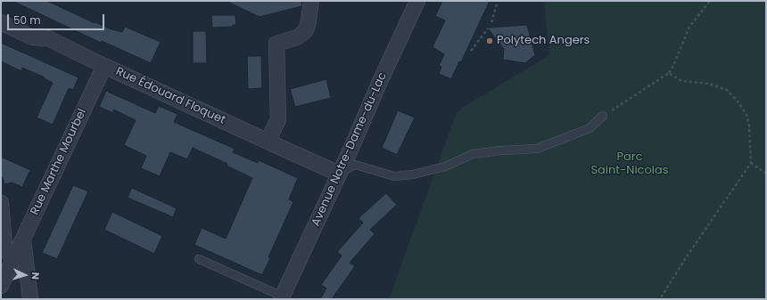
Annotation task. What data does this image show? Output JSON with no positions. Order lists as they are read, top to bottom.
{
  "streets": {
    "street": ["Rue Édouard Floquet", "Avenue Notre-Dame-du-Lac", "Rue Marthe Mourbel"]
  },
  "crossings": [
    ["Rue Édouard Floquet", "Avenue Notre-Dame-du-Lac"],
    ["Rue Édouard Floquet", "Rue Marthe Mourbel"]
  ],
  "parks": ["Parc Saint-Nicolas"],
  "places": ["Polytech Angers"],
  "scale_bar": "50 m",
  "north": "right"
}
